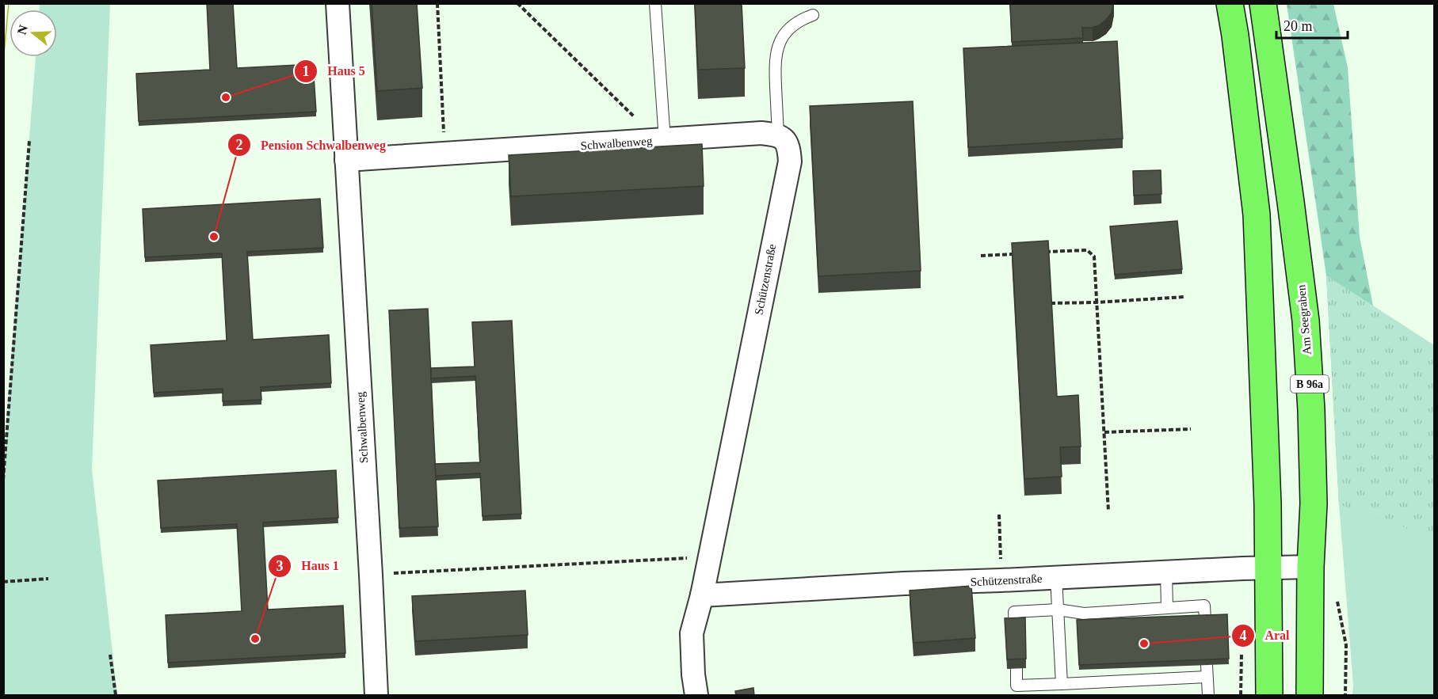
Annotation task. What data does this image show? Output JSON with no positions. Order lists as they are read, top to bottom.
{
  "streets": {
    "main road": ["Am Seegraben", "B 96a"],
    "street": ["Schwalbenweg", "Schützenstraße"]
  },
  "crossings": [
    ["Schützenstraße", "Am Seegraben"]
  ],
  "places": [
    "Haus 5",
    "Pension Schwalbenweg",
    "Haus 1",
    "Aral"
  ],
  "scale_bar": "20 m",
  "north": "left"
}
